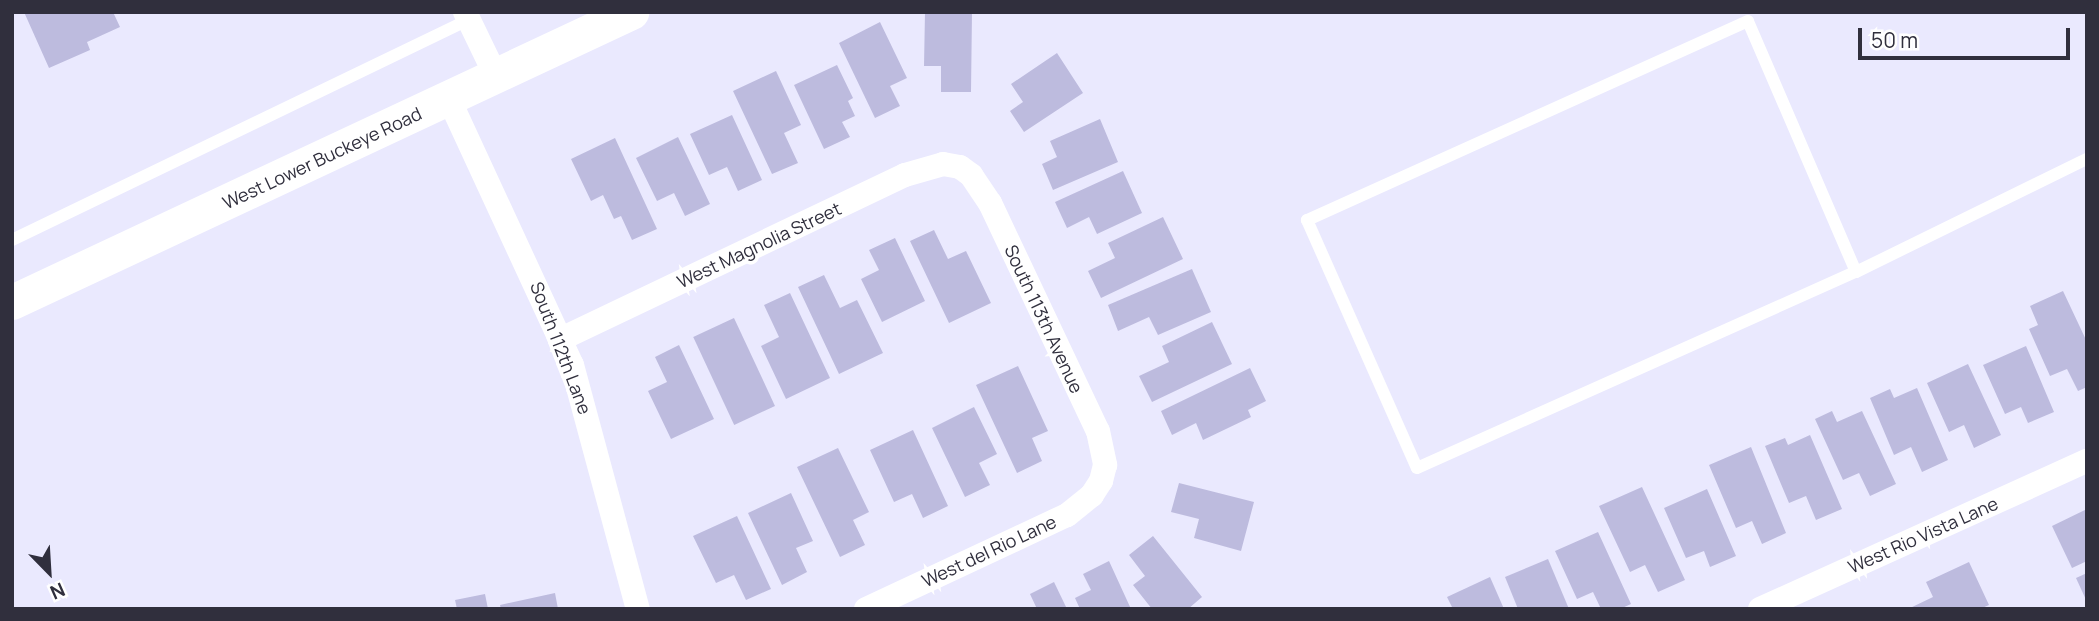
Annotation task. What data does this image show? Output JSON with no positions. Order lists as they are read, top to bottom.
{
  "streets": {
    "main road": ["West Lower Buckeye Road"],
    "street": [
      "West Magnolia Street",
      "South 113th Avenue",
      "South 112th Lane",
      "West Rio Vista Lane",
      "West del Rio Lane"
    ]
  },
  "crossings": [
    ["West Lower Buckeye Road", "South 112th Lane"],
    ["West Magnolia Street", "South 113th Avenue"],
    ["West Magnolia Street", "South 112th Lane"],
    ["South 113th Avenue", "West del Rio Lane"]
  ],
  "scale_bar": "50 m",
  "north": "bottom right"
}
